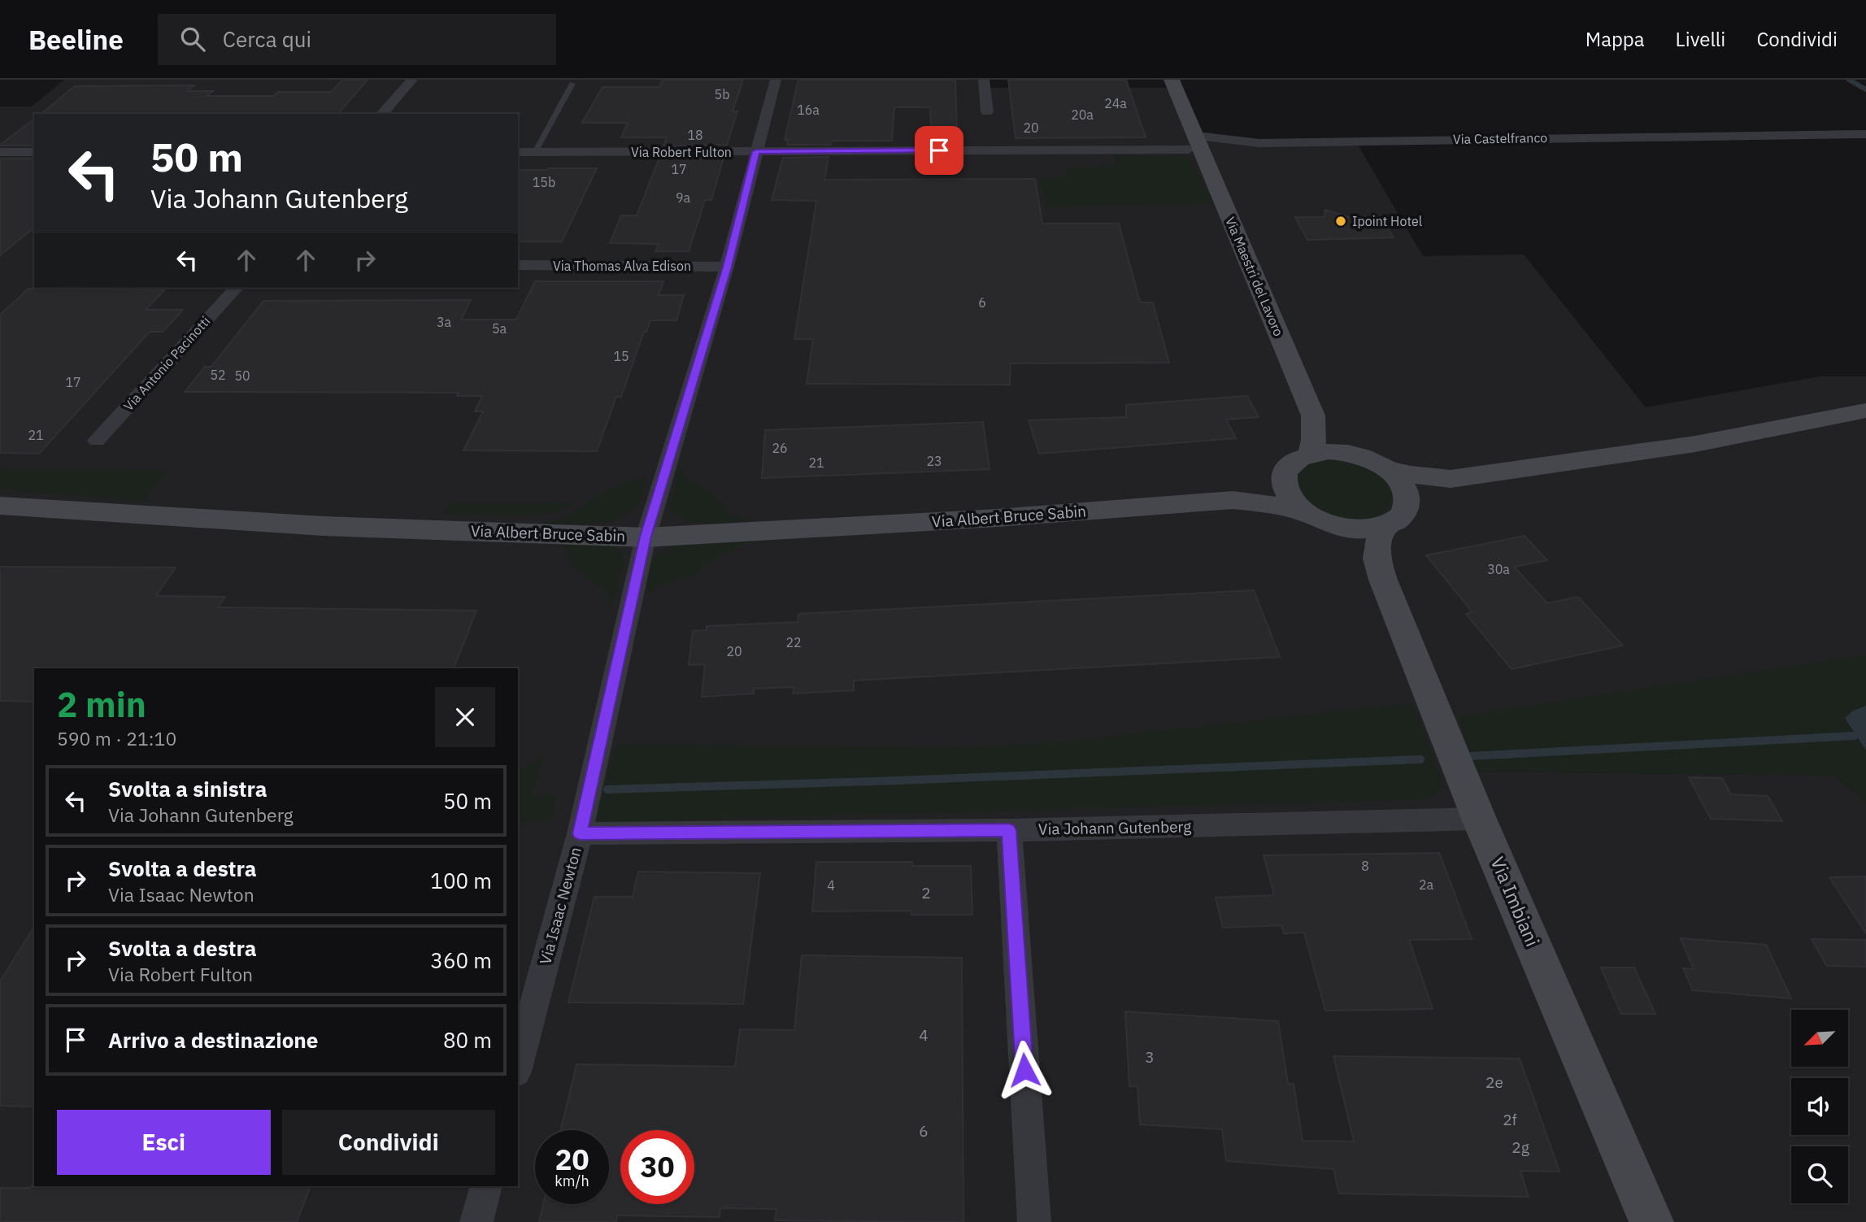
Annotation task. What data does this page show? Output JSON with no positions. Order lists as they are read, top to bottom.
{
  "streets": {
    "street": [
      "Via Castelfranco",
      "Via Robert Fulton",
      "Via Thomas Alva Edison",
      "Via Maestri del Lavoro",
      "Via Antonio Pacinotti",
      "Via Albert Bruce Sabin",
      "Via Johann Gutenberg",
      "Via Imbiani",
      "Via Isaac Newton"
    ]
  },
  "crossings": [
    ["Via Castelfranco", "Via Robert Fulton"],
    ["Via Castelfranco", "Via Maestri del Lavoro"],
    ["Via Robert Fulton", "Via Maestri del Lavoro"],
    ["Via Robert Fulton", "Via Isaac Newton"],
    ["Via Thomas Alva Edison", "Via Isaac Newton"],
    ["Via Maestri del Lavoro", "Via Albert Bruce Sabin"],
    ["Via Maestri del Lavoro", "Via Imbiani"],
    ["Via Albert Bruce Sabin", "Via Imbiani"],
    ["Via Albert Bruce Sabin", "Via Isaac Newton"],
    ["Via Johann Gutenberg", "Via Imbiani"],
    ["Via Johann Gutenberg", "Via Isaac Newton"]
  ],
  "places": ["Ipoint Hotel"],
  "house_numbers": [
    "5b",
    "24a",
    "16a",
    "20a",
    "20",
    "18",
    "17",
    "15b",
    "9a",
    "6",
    "3a",
    "5a",
    "15",
    "52",
    "50",
    "17",
    "21",
    "26",
    "23",
    "21",
    "30a",
    "22",
    "20",
    "8",
    "2a",
    "4",
    "2",
    "4",
    "3",
    "2e",
    "2f",
    "6",
    "2g"
  ],
  "north": "bottom left",
  "page": {
    "header": "Beeline",
    "search": "Cerca qui",
    "nav": ["Mappa", "Livelli", "Condividi"],
    "turn": ["50 m", "Via Johann Gutenberg"],
    "heading": ["2 min", "590 m · 21:10"],
    "list": [
      {
        "name": "Svolta a sinistra",
        "note": "Via Johann Gutenberg",
        "value": "50 m"
      },
      {
        "name": "Svolta a destra",
        "note": "Via Isaac Newton",
        "value": "100 m"
      },
      {
        "name": "Svolta a destra",
        "note": "Via Robert Fulton",
        "value": "360 m"
      },
      {
        "name": "Arrivo a destinazione",
        "value": "80 m"
      }
    ],
    "buttons": ["Esci", "Condividi"],
    "speed": "20 km/h",
    "limit": "30"
  }
}
